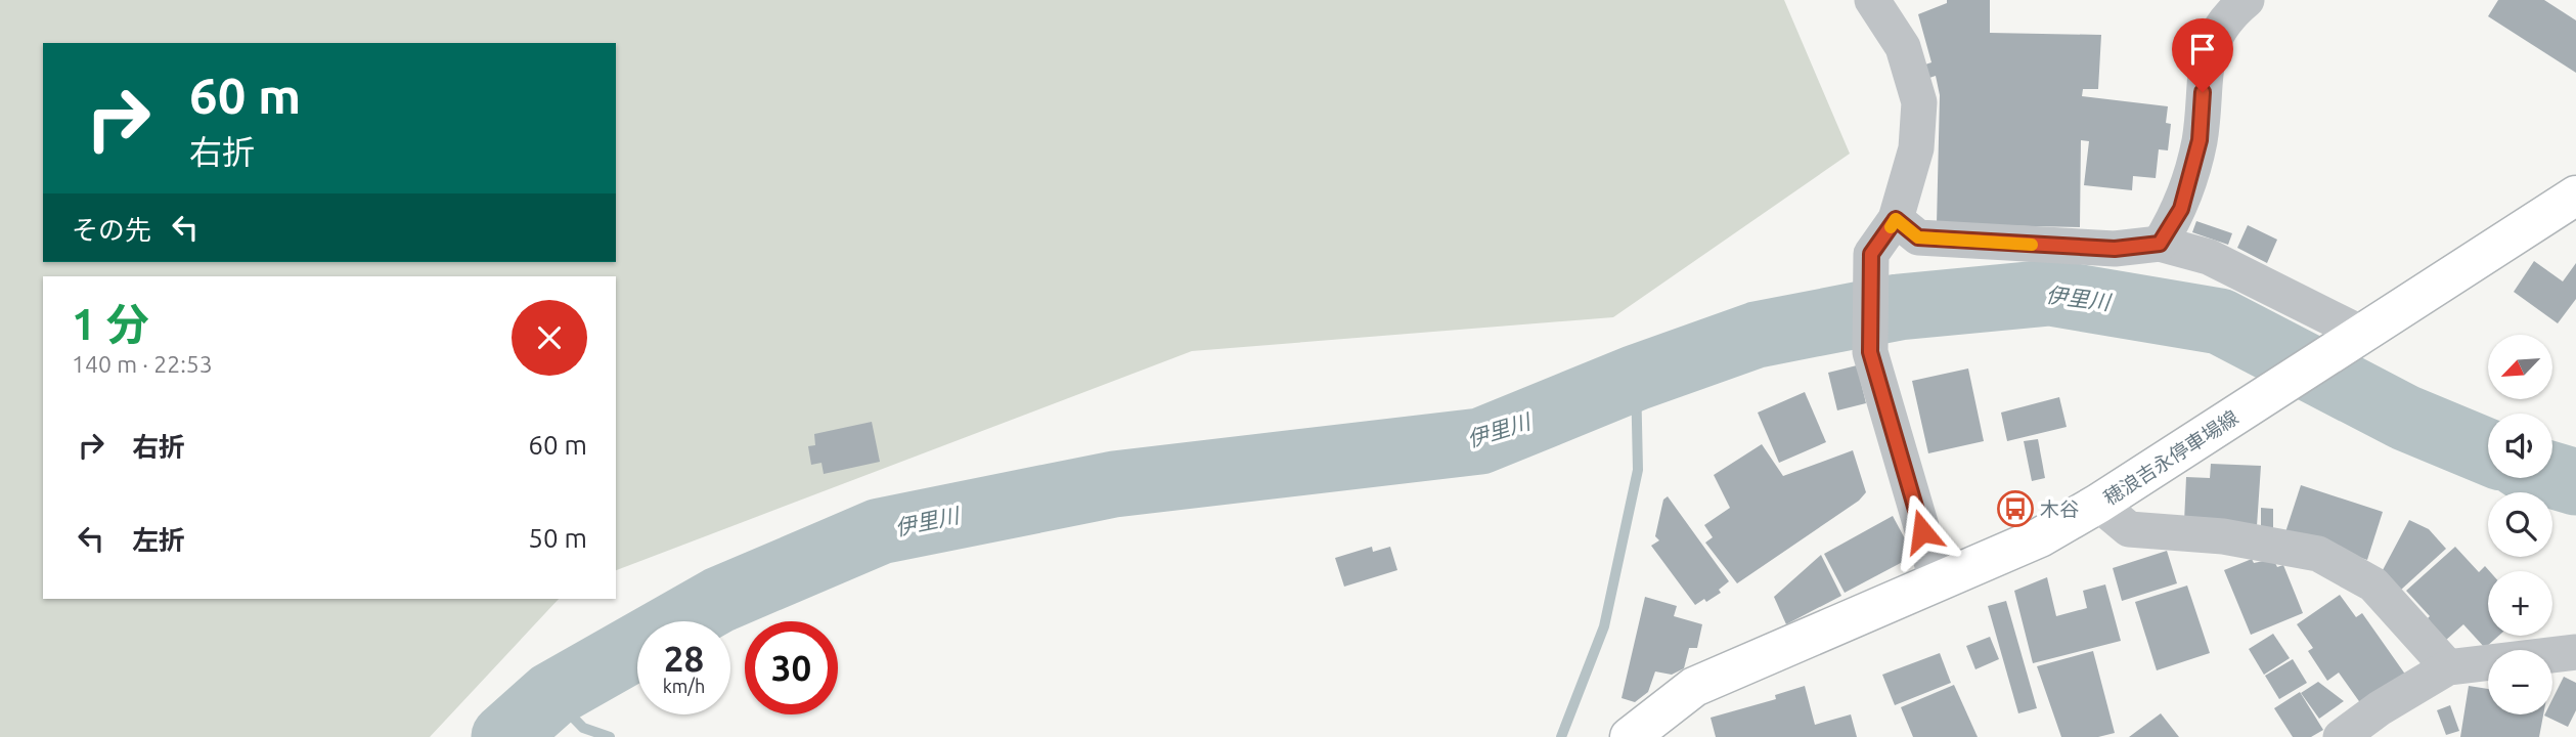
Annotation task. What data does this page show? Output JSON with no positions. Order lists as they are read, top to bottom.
{
  "streets": {
    "main road": ["穂浪吉永停車場線"]
  },
  "water": ["伊里川"],
  "places": {
    "bus stop": ["木谷"]
  },
  "north": "bottom left",
  "page": {
    "turn": ["60 m", "右折"],
    "then": "その先",
    "heading": ["1 分", "140 m · 22:53"],
    "map_buttons": ["+", "−"],
    "list": [
      {
        "name": "右折",
        "value": "60 m"
      },
      {
        "name": "左折",
        "value": "50 m"
      }
    ],
    "speed": "28 km/h",
    "limit": "30"
  }
}
